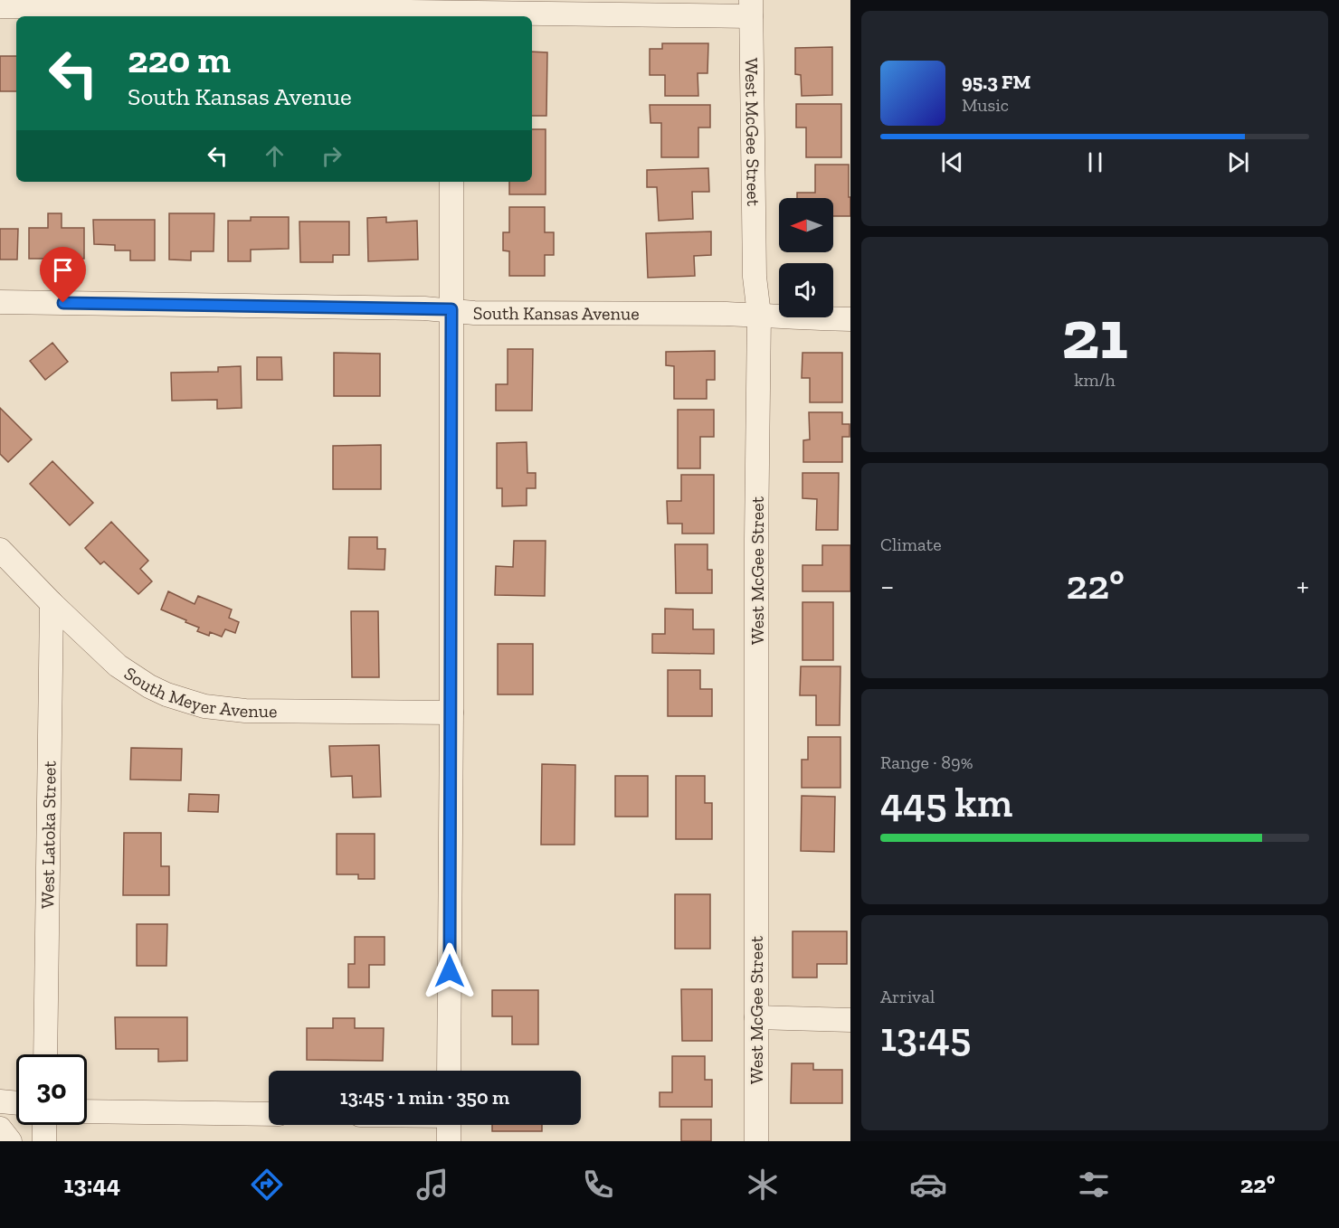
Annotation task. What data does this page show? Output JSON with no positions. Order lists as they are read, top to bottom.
{
  "streets": {
    "street": [
      "West McGee Street",
      "South Kansas Avenue",
      "South Meyer Avenue",
      "West Latoka Street"
    ]
  },
  "crossings": [
    ["West McGee Street", "South Kansas Avenue"],
    ["South Meyer Avenue", "West Latoka Street"]
  ],
  "north": "left",
  "page": {
    "turn": ["220 m", "South Kansas Avenue"],
    "song": ["95.3 FM", "Music"],
    "tile": [
      ["21", "km/h"],
      "Climate",
      ["Range · 89%", "445 km"],
      ["Arrival", "13:45"]
    ],
    "heat": ["−", "22°", "+"],
    "limit": "30",
    "trip": "13:45 · 1 min · 350 m",
    "tabs": ["13:44", "22°"]
  }
}
